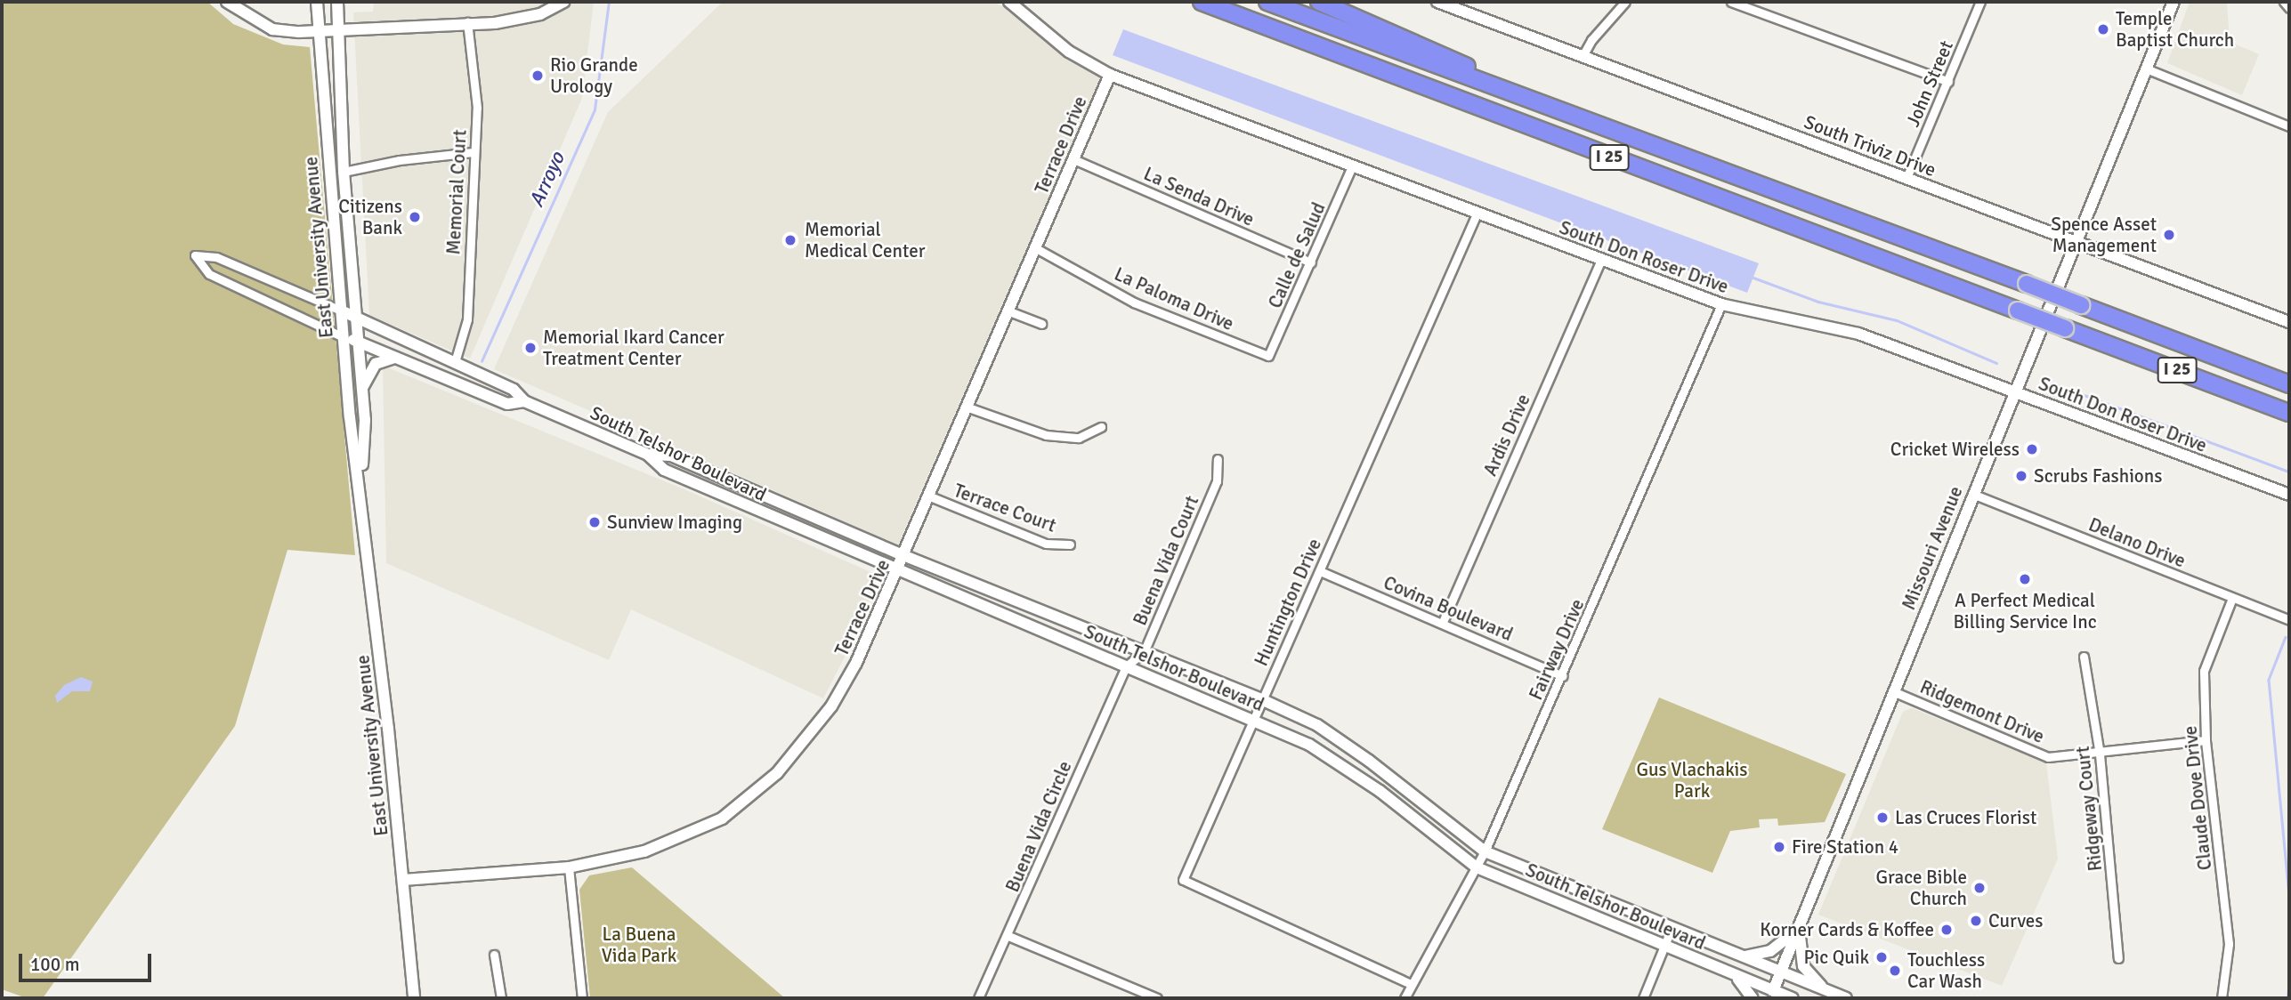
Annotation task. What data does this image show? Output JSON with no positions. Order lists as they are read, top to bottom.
{
  "streets": {
    "highway": ["I 25"],
    "main road": [
      "Terrace Drive",
      "South Triviz Drive",
      "East University Avenue",
      "South Don Roser Drive",
      "South Telshor Boulevard",
      "Missouri Avenue"
    ],
    "street": [
      "John Street",
      "Memorial Court",
      "La Senda Drive",
      "Calle de Salud",
      "La Paloma Drive",
      "Ardis Drive",
      "Terrace Court",
      "Delano Drive",
      "Buena Vida Court",
      "Huntington Drive",
      "Covina Boulevard",
      "Fairway Drive",
      "Ridgemont Drive",
      "Claude Dove Drive",
      "Ridgeway Court",
      "Buena Vida Circle"
    ]
  },
  "crossings": [
    ["John Street", "South Triviz Drive"],
    ["Terrace Drive", "La Senda Drive"],
    ["Terrace Drive", "East University Avenue"],
    ["Terrace Drive", "South Don Roser Drive"],
    ["Terrace Drive", "La Paloma Drive"],
    ["Terrace Drive", "South Telshor Boulevard"],
    ["Terrace Drive", "Terrace Court"],
    ["South Triviz Drive", "Missouri Avenue"],
    ["Memorial Court", "South Telshor Boulevard"],
    ["La Senda Drive", "Calle de Salud"],
    ["East University Avenue", "South Telshor Boulevard"],
    ["Calle de Salud", "South Don Roser Drive"],
    ["Calle de Salud", "La Paloma Drive"],
    ["South Don Roser Drive", "Ardis Drive"],
    ["South Don Roser Drive", "Missouri Avenue"],
    ["South Don Roser Drive", "Huntington Drive"],
    ["South Don Roser Drive", "Fairway Drive"],
    ["Ardis Drive", "Covina Boulevard"],
    ["South Telshor Boulevard", "Missouri Avenue"],
    ["South Telshor Boulevard", "Buena Vida Court"],
    ["South Telshor Boulevard", "Huntington Drive"],
    ["South Telshor Boulevard", "Fairway Drive"],
    ["South Telshor Boulevard", "Buena Vida Circle"],
    ["Delano Drive", "Missouri Avenue"],
    ["Delano Drive", "Claude Dove Drive"],
    ["Missouri Avenue", "Ridgemont Drive"],
    ["Buena Vida Court", "Buena Vida Circle"],
    ["Huntington Drive", "Covina Boulevard"],
    ["Huntington Drive", "Fairway Drive"],
    ["Covina Boulevard", "Fairway Drive"],
    ["Ridgemont Drive", "Claude Dove Drive"],
    ["Ridgemont Drive", "Ridgeway Court"]
  ],
  "water": ["Arroyo"],
  "parks": ["Gus Vlachakis Park", "La Buena Vida Park"],
  "places": [
    "Temple Baptist Church",
    "Rio Grande Urology",
    "Citizens Bank",
    "Spence Asset Management",
    "Memorial Medical Center",
    "Memorial Ikard Cancer Treatment Center",
    "Cricket Wireless",
    "Scrubs Fashions",
    "Sunview Imaging",
    "A Perfect Medical Billing Service Inc",
    "Las Cruces Florist",
    "Fire Station 4",
    "Grace Bible Church",
    "Curves",
    "Korner Cards & Koffee",
    "Pic Quik",
    "Touchless Car Wash"
  ],
  "scale_bar": "100 m"
}
